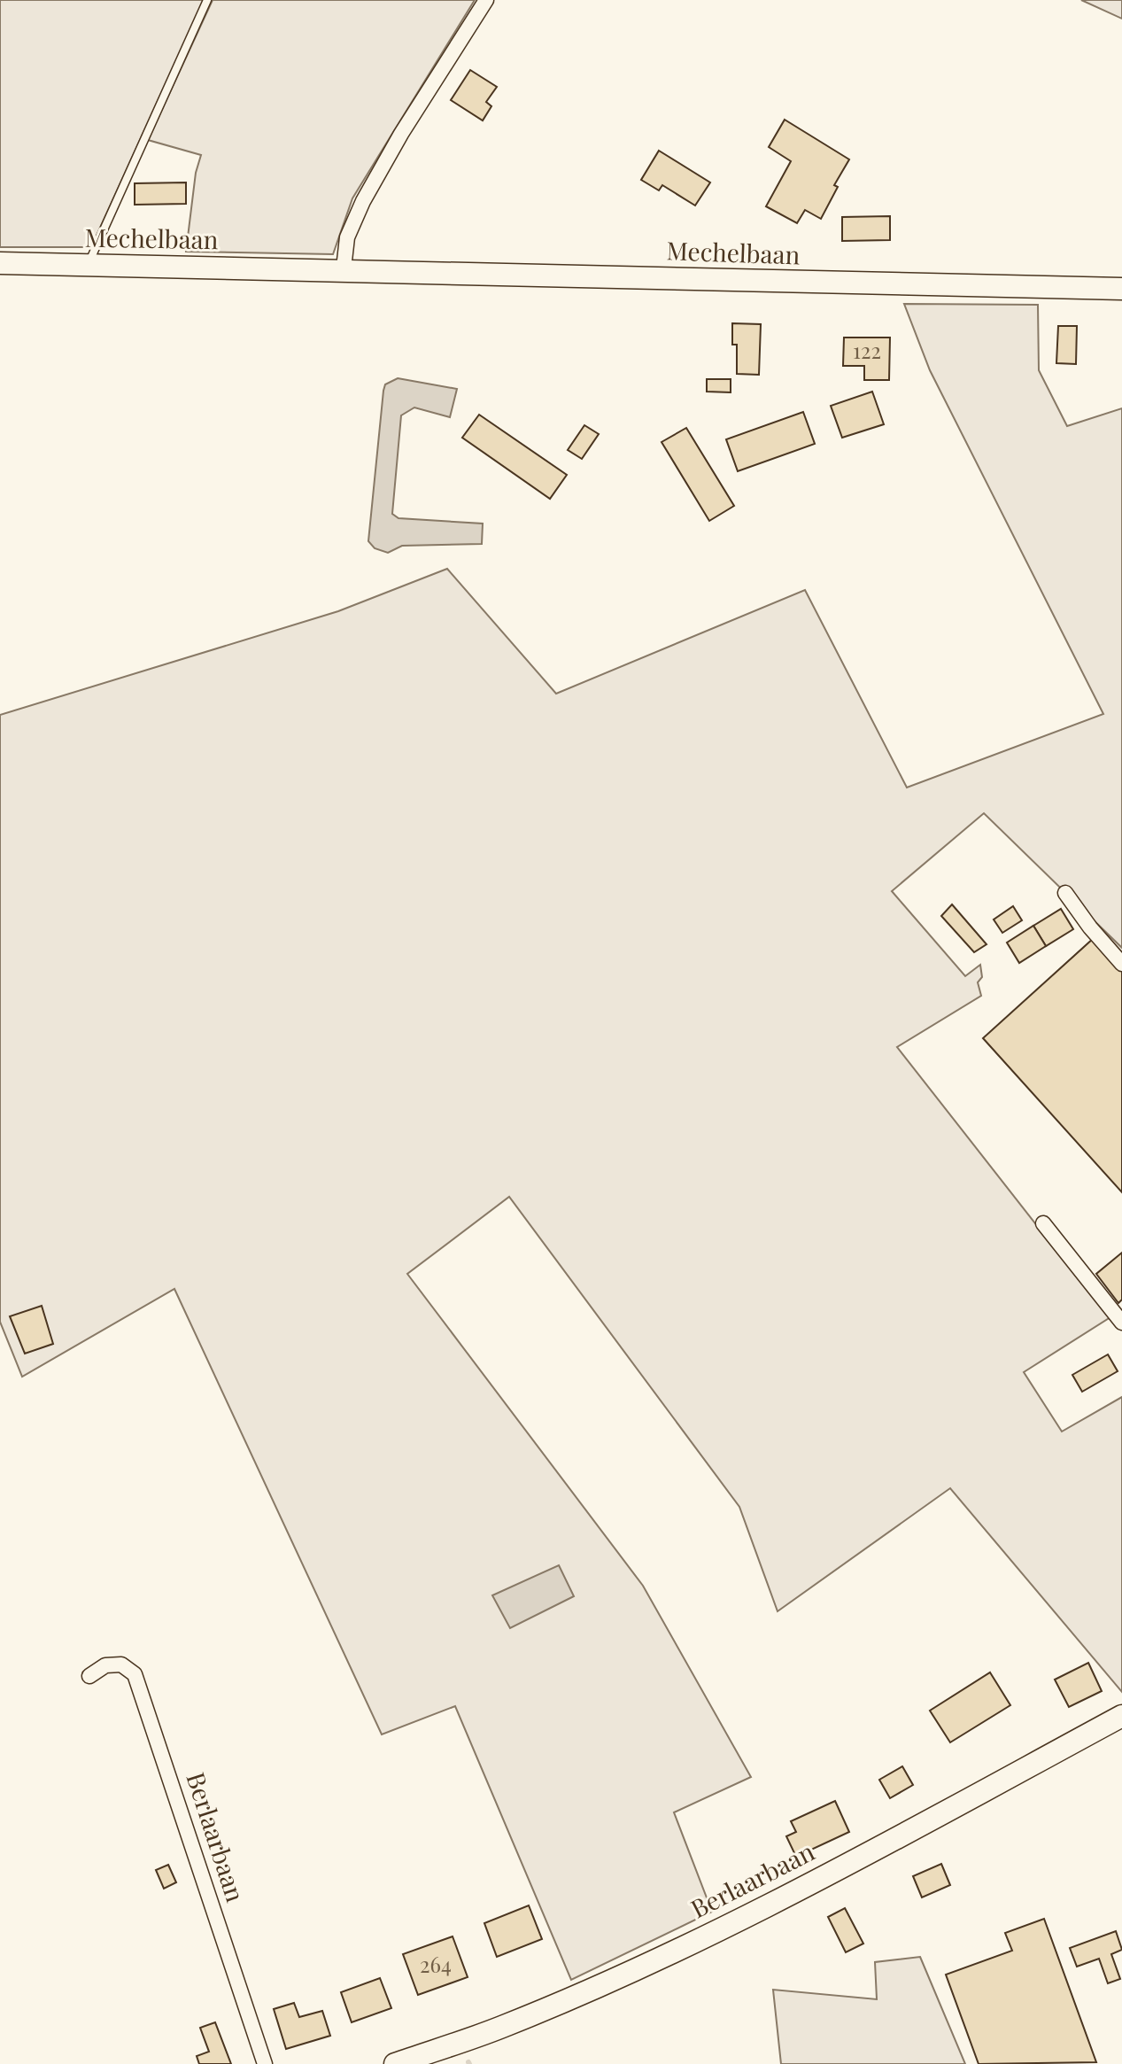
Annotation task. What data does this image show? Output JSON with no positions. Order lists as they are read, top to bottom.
{
  "streets": {
    "street": ["Mechelbaan", "Berlaarbaan"]
  },
  "house_numbers": ["122", "264"]
}
